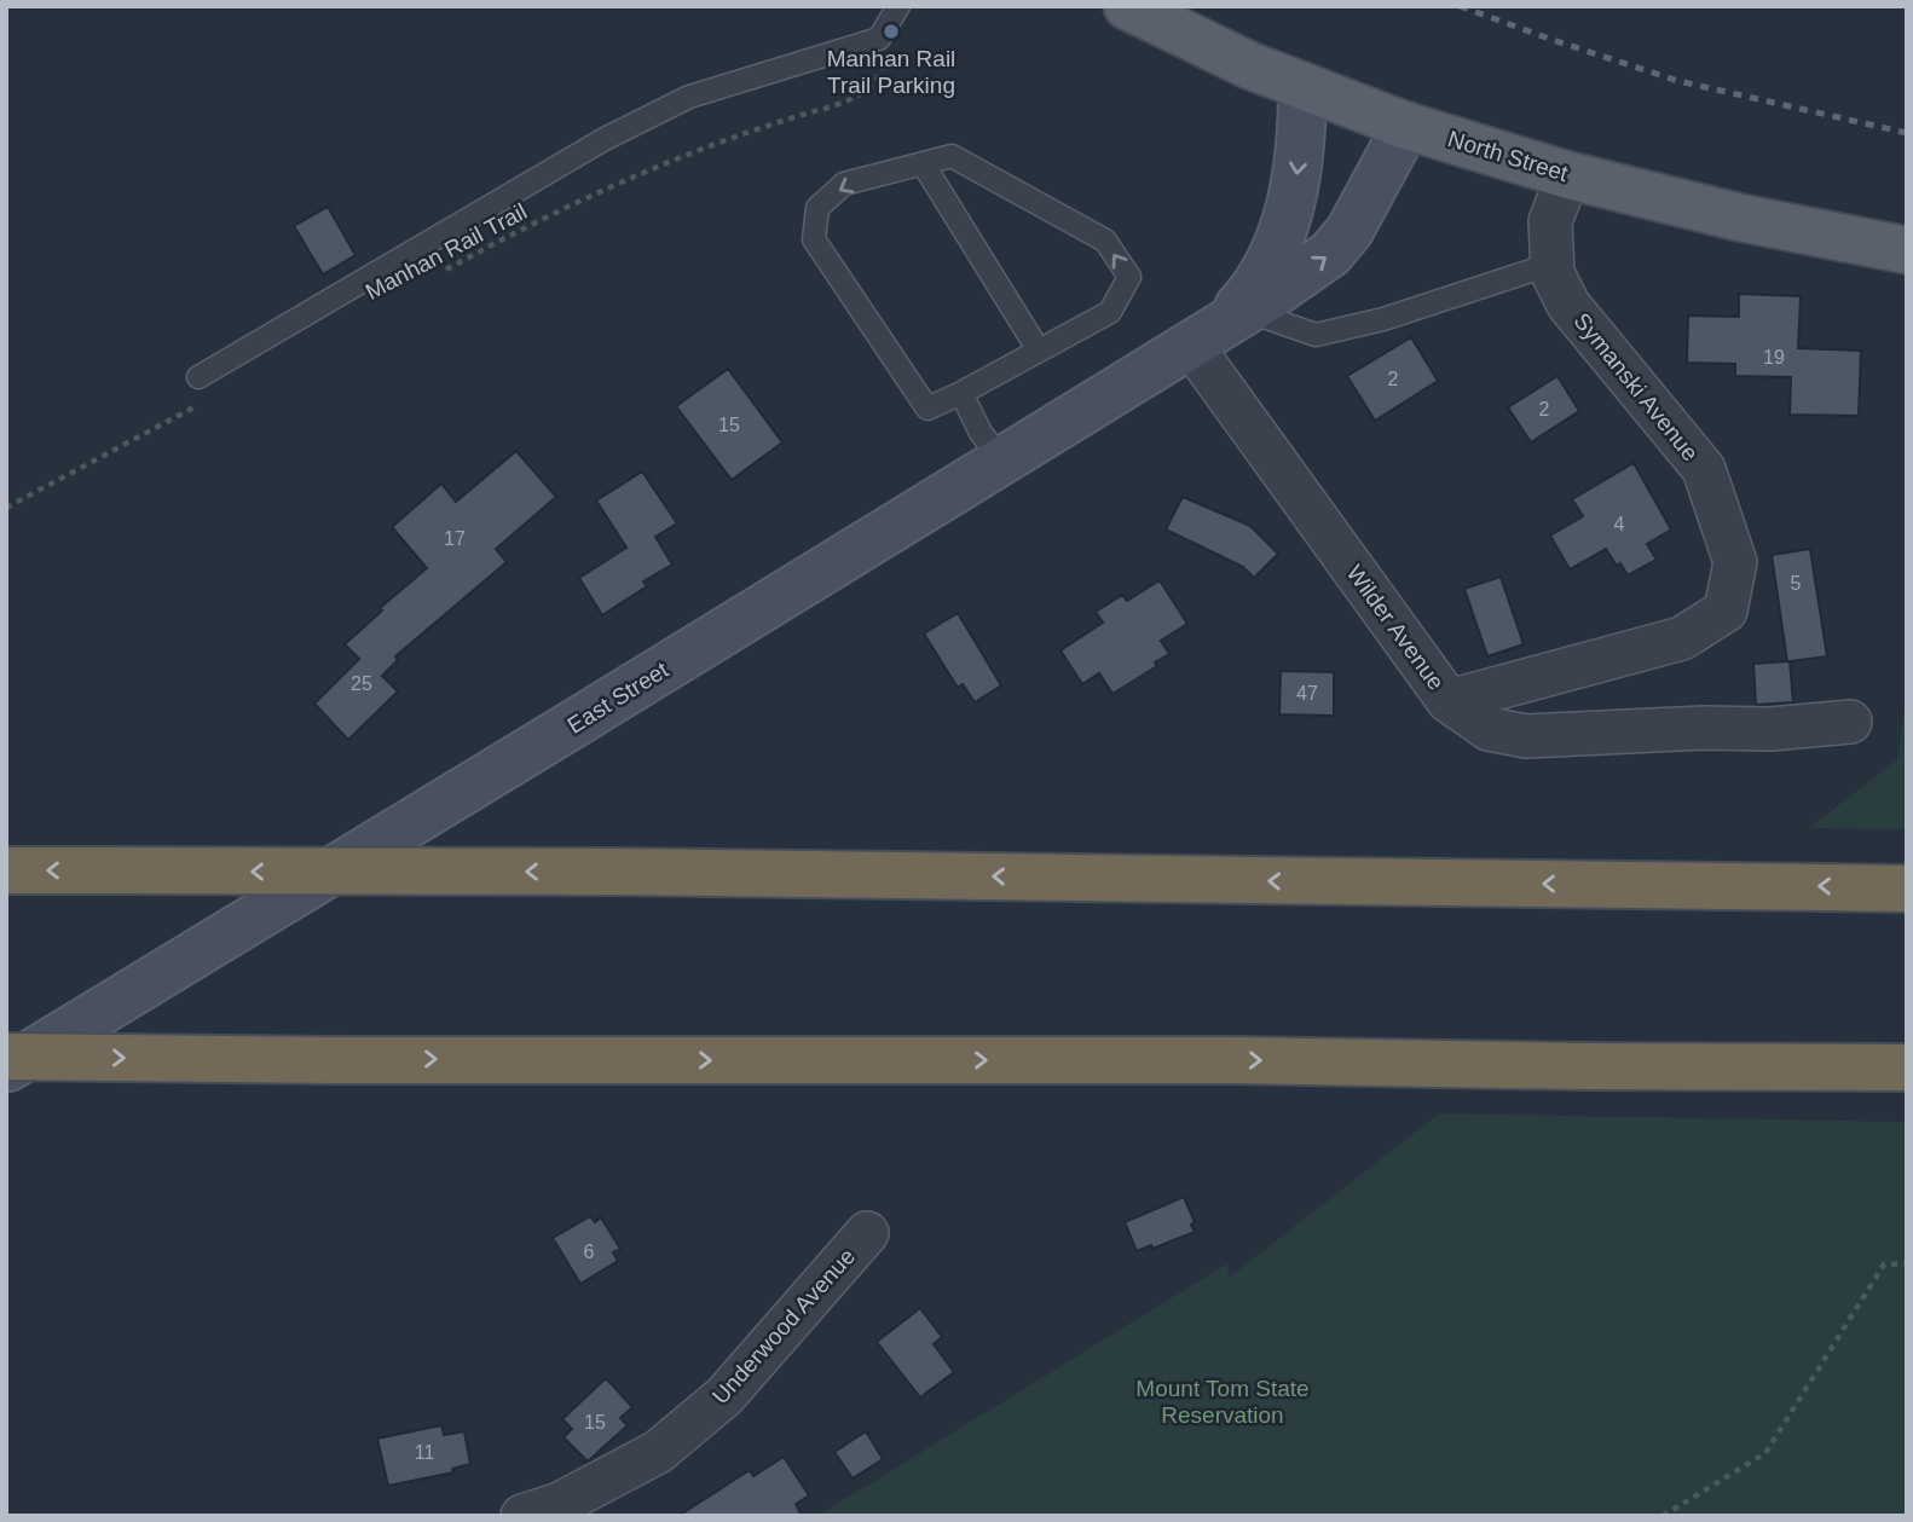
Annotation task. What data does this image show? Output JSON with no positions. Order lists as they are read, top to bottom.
{
  "streets": {
    "main road": ["North Street", "East Street"],
    "street": ["Symanski Avenue", "Wilder Avenue", "Underwood Avenue"],
    "path": ["Manhan Rail Trail"]
  },
  "crossings": [
    ["North Street", "Symanski Avenue"],
    ["North Street", "East Street"],
    ["Symanski Avenue", "Wilder Avenue"],
    ["Wilder Avenue", "East Street"]
  ],
  "parks": ["Mount Tom State Reservation"],
  "places": ["Manhan Rail Trail Parking"],
  "house_numbers": [
    "19",
    "2",
    "2",
    "15",
    "4",
    "17",
    "5",
    "25",
    "47",
    "6",
    "15",
    "11"
  ]
}
